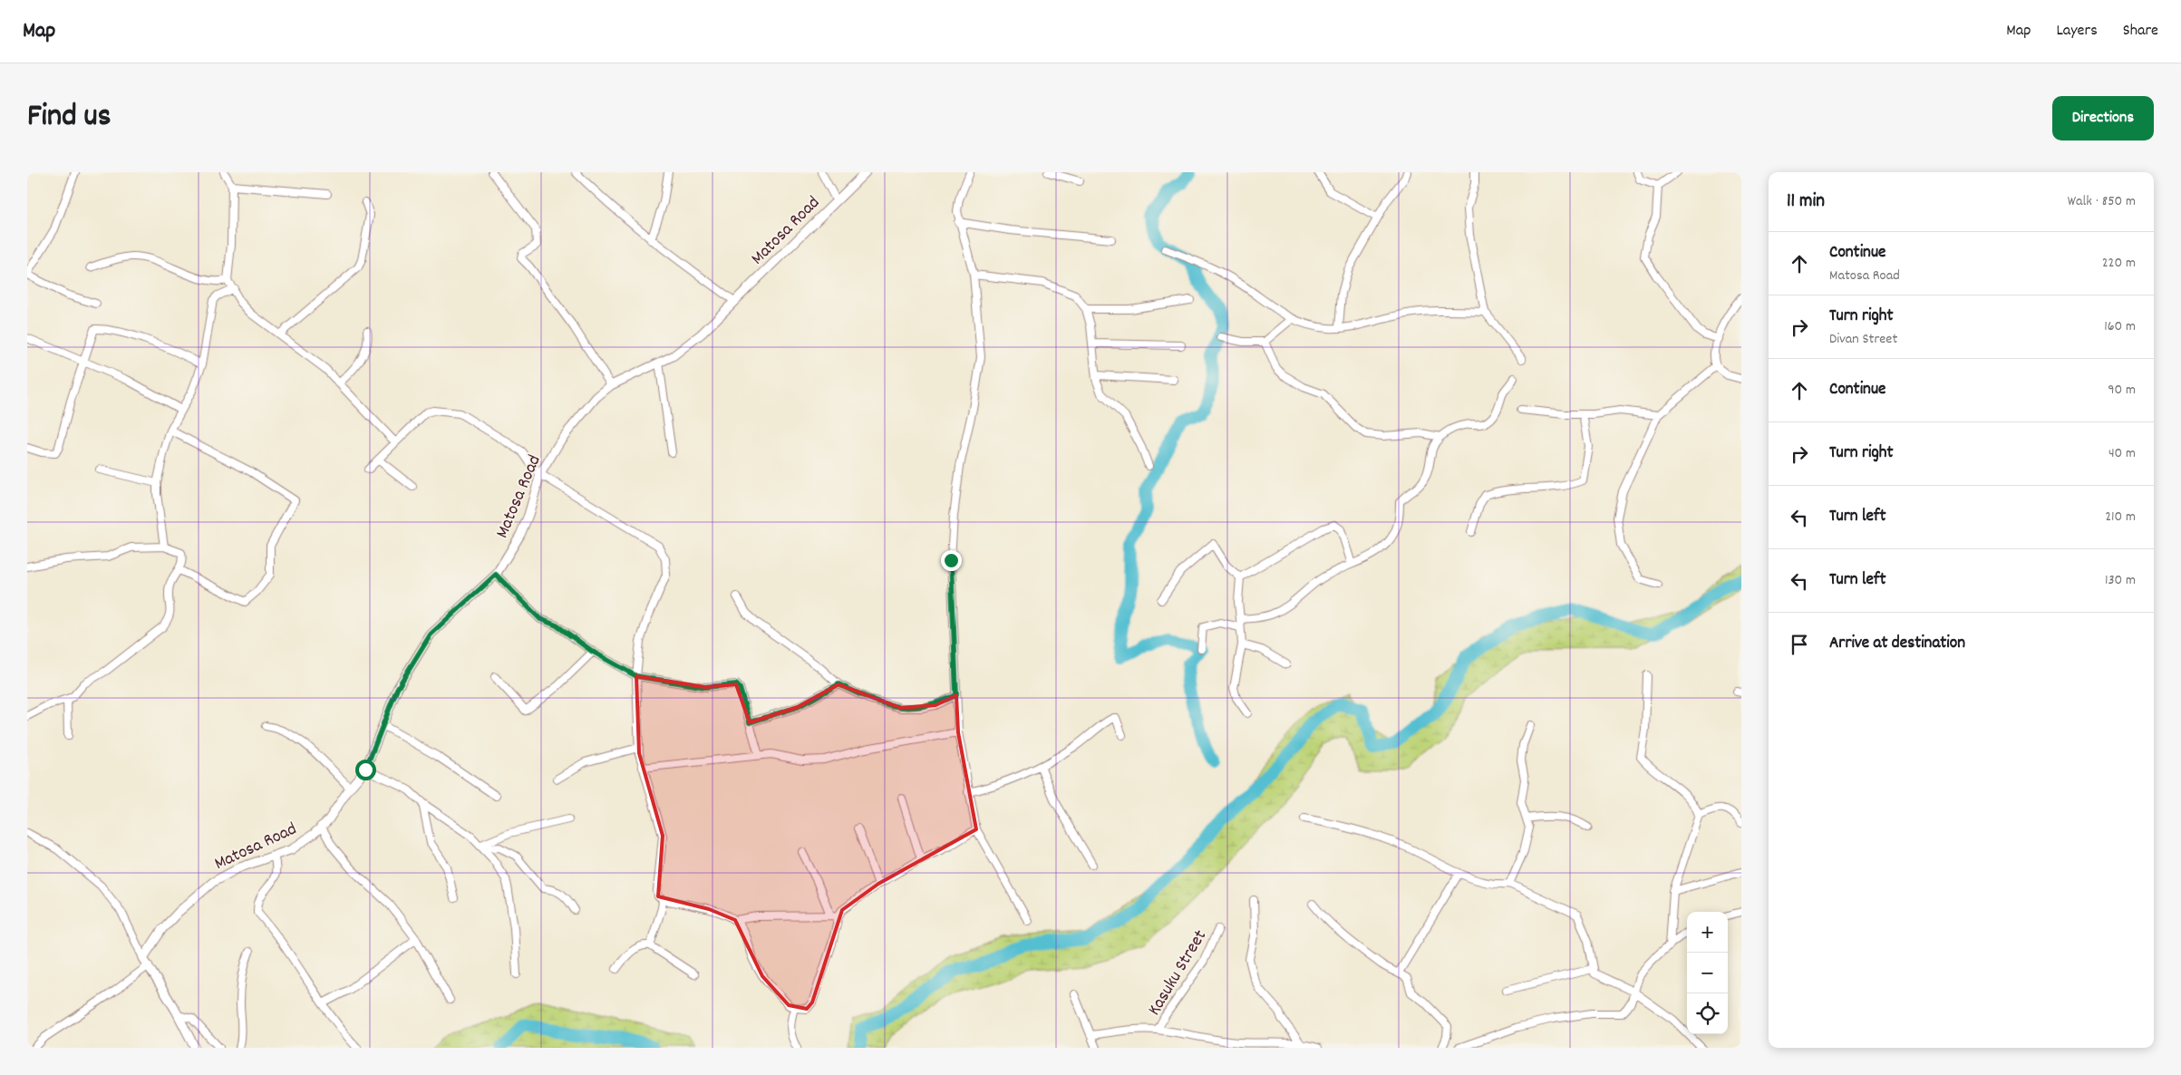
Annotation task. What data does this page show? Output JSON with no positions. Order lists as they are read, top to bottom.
{
  "streets": {
    "street": ["Matosa Road", "Kasuku Street"]
  },
  "page": {
    "header": "Map",
    "nav": ["Map", "Layers", "Share"],
    "title": "Find us",
    "buttons": "Directions",
    "heading": ["11 min", "Walk · 850 m"],
    "list": [
      ["Continue", "Matosa Road", "220 m"],
      ["Turn right", "Divan Street", "160 m"],
      ["Continue", "90 m"],
      ["Turn right", "40 m"],
      ["Turn left", "210 m"],
      ["Turn left", "130 m"],
      "Arrive at destination"
    ],
    "map_buttons": ["+", "−"]
  }
}
